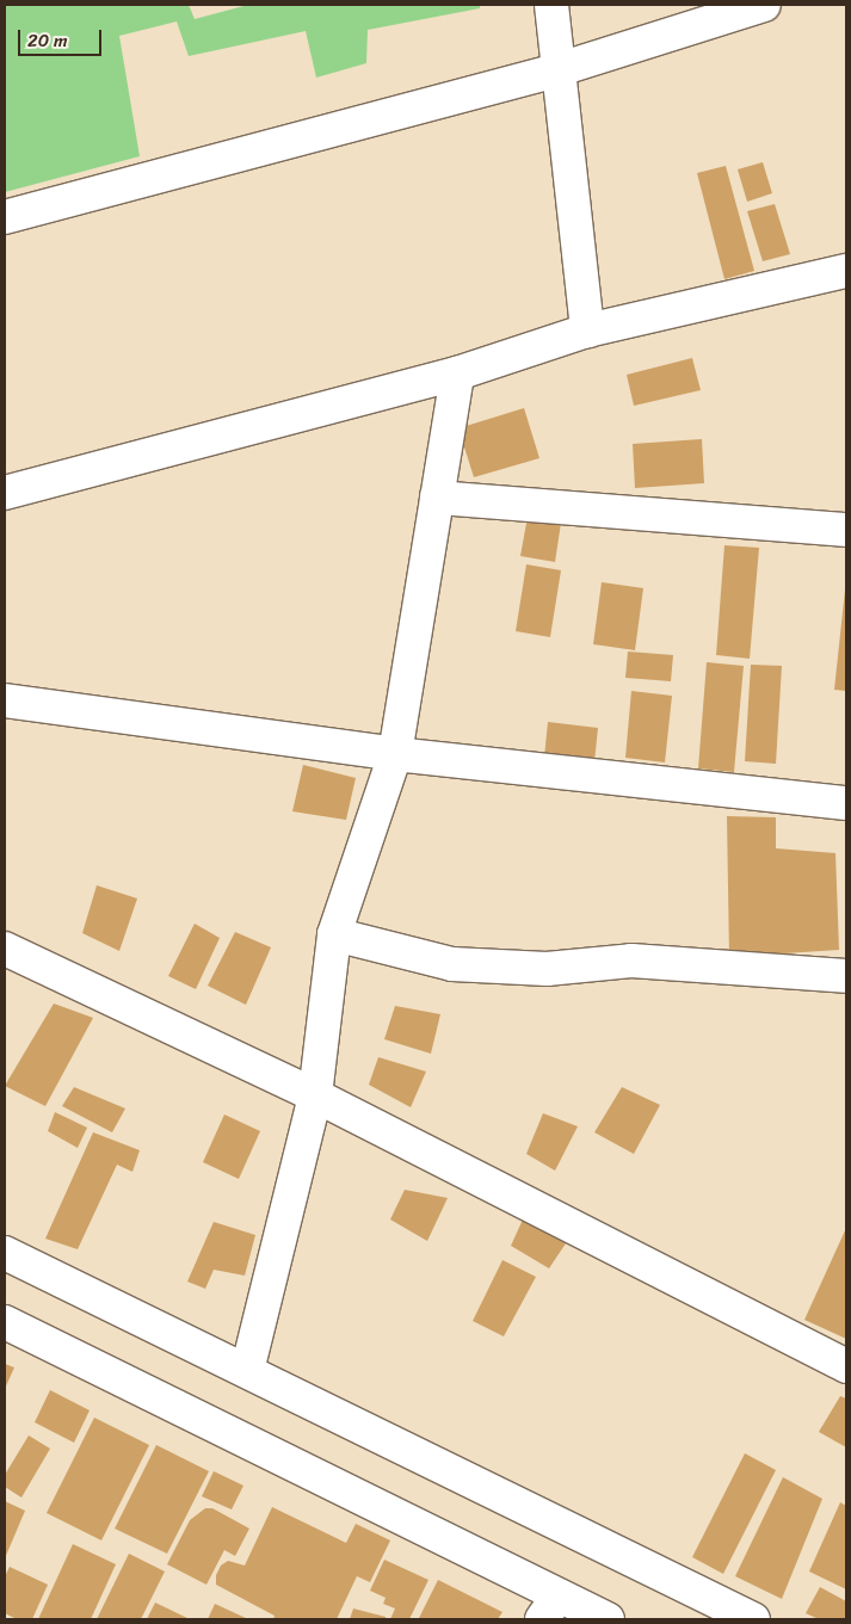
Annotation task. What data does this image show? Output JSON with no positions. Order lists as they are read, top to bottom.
{
  "scale_bar": "20 m"
}
